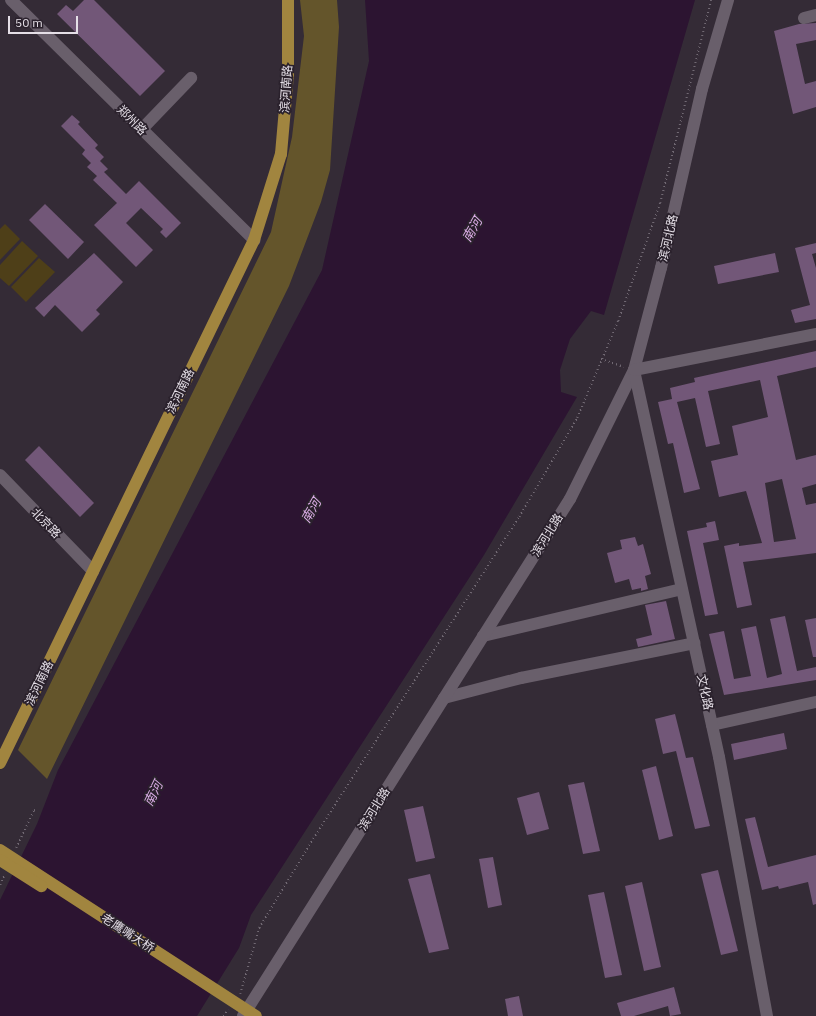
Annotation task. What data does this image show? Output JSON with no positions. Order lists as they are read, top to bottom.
{
  "streets": {
    "main road": ["滨河南路", "老鹰嘴大桥"],
    "street": [
      "郑州路",
      "滨河北路",
      "北京路",
      "文化路"
    ]
  },
  "crossings": [
    ["滨河南路", "郑州路"],
    ["滨河南路", "北京路"],
    ["滨河北路", "文化路"],
    ["滨河北路", "老鹰嘴大桥"]
  ],
  "water": ["南河"],
  "scale_bar": "50 m"
}
